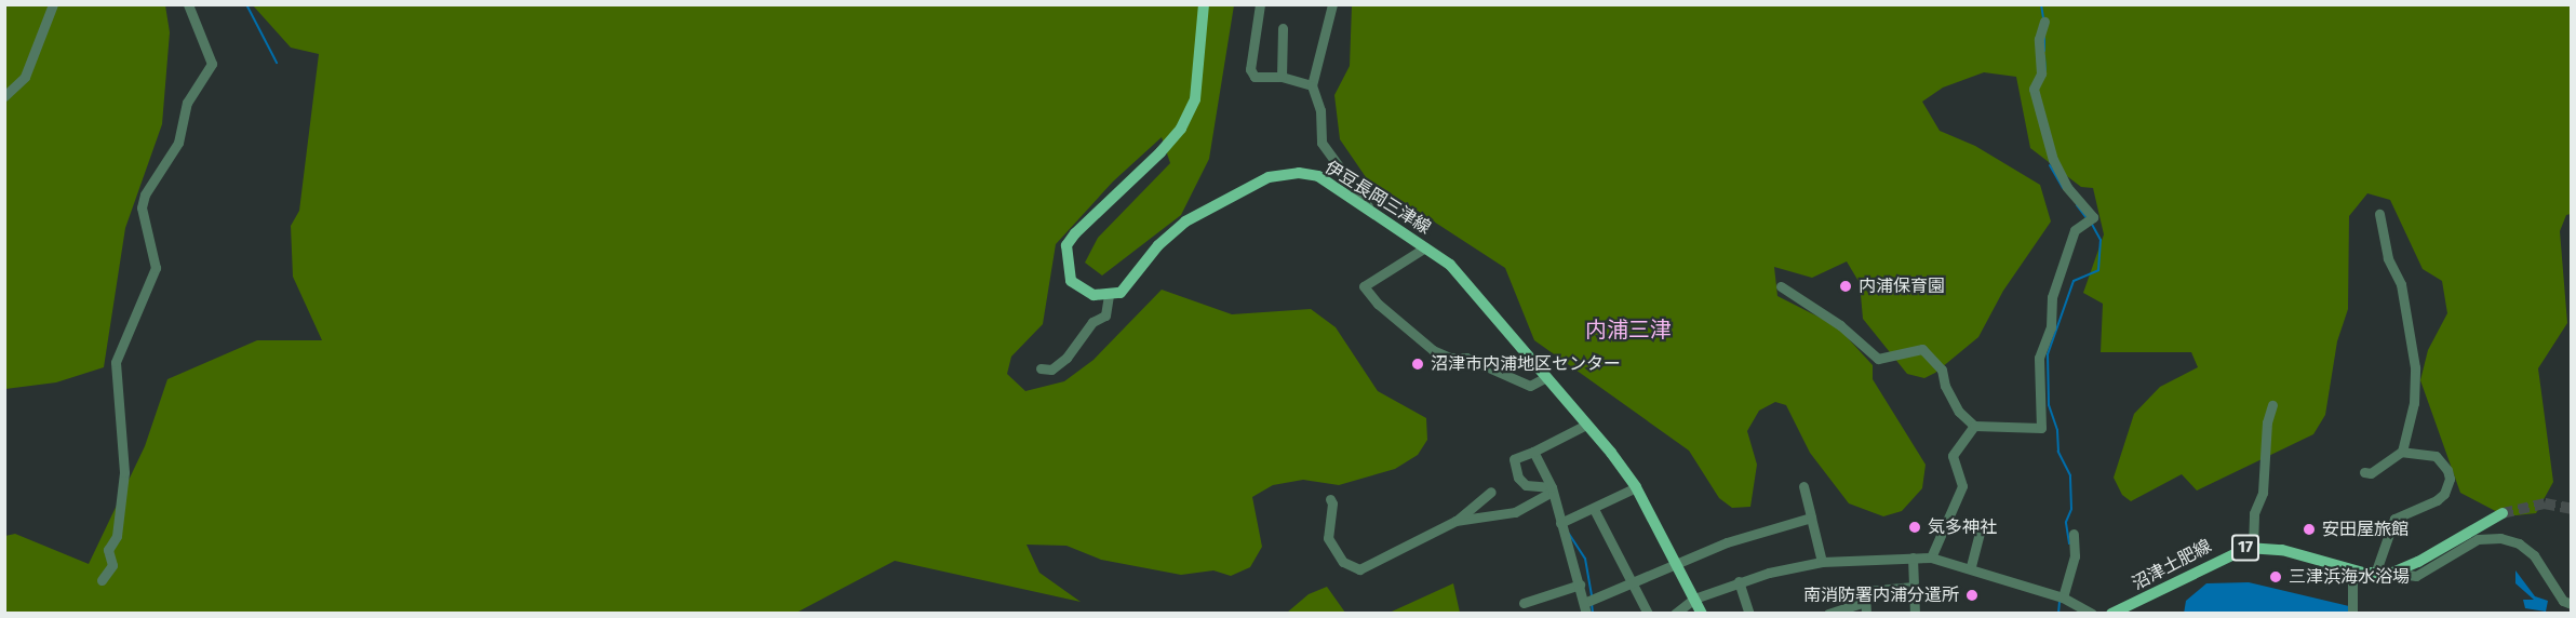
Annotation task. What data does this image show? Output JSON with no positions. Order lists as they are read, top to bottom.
{
  "streets": {
    "main road": ["伊豆長岡三津線", "17", "沼津土肥線"]
  },
  "districts": ["内浦三津"],
  "places": [
    "内浦保育園",
    "沼津市内浦地区センター",
    "気多神社",
    "安田屋旅館",
    "三津浜海水浴場",
    "南消防署内浦分遣所"
  ]
}
